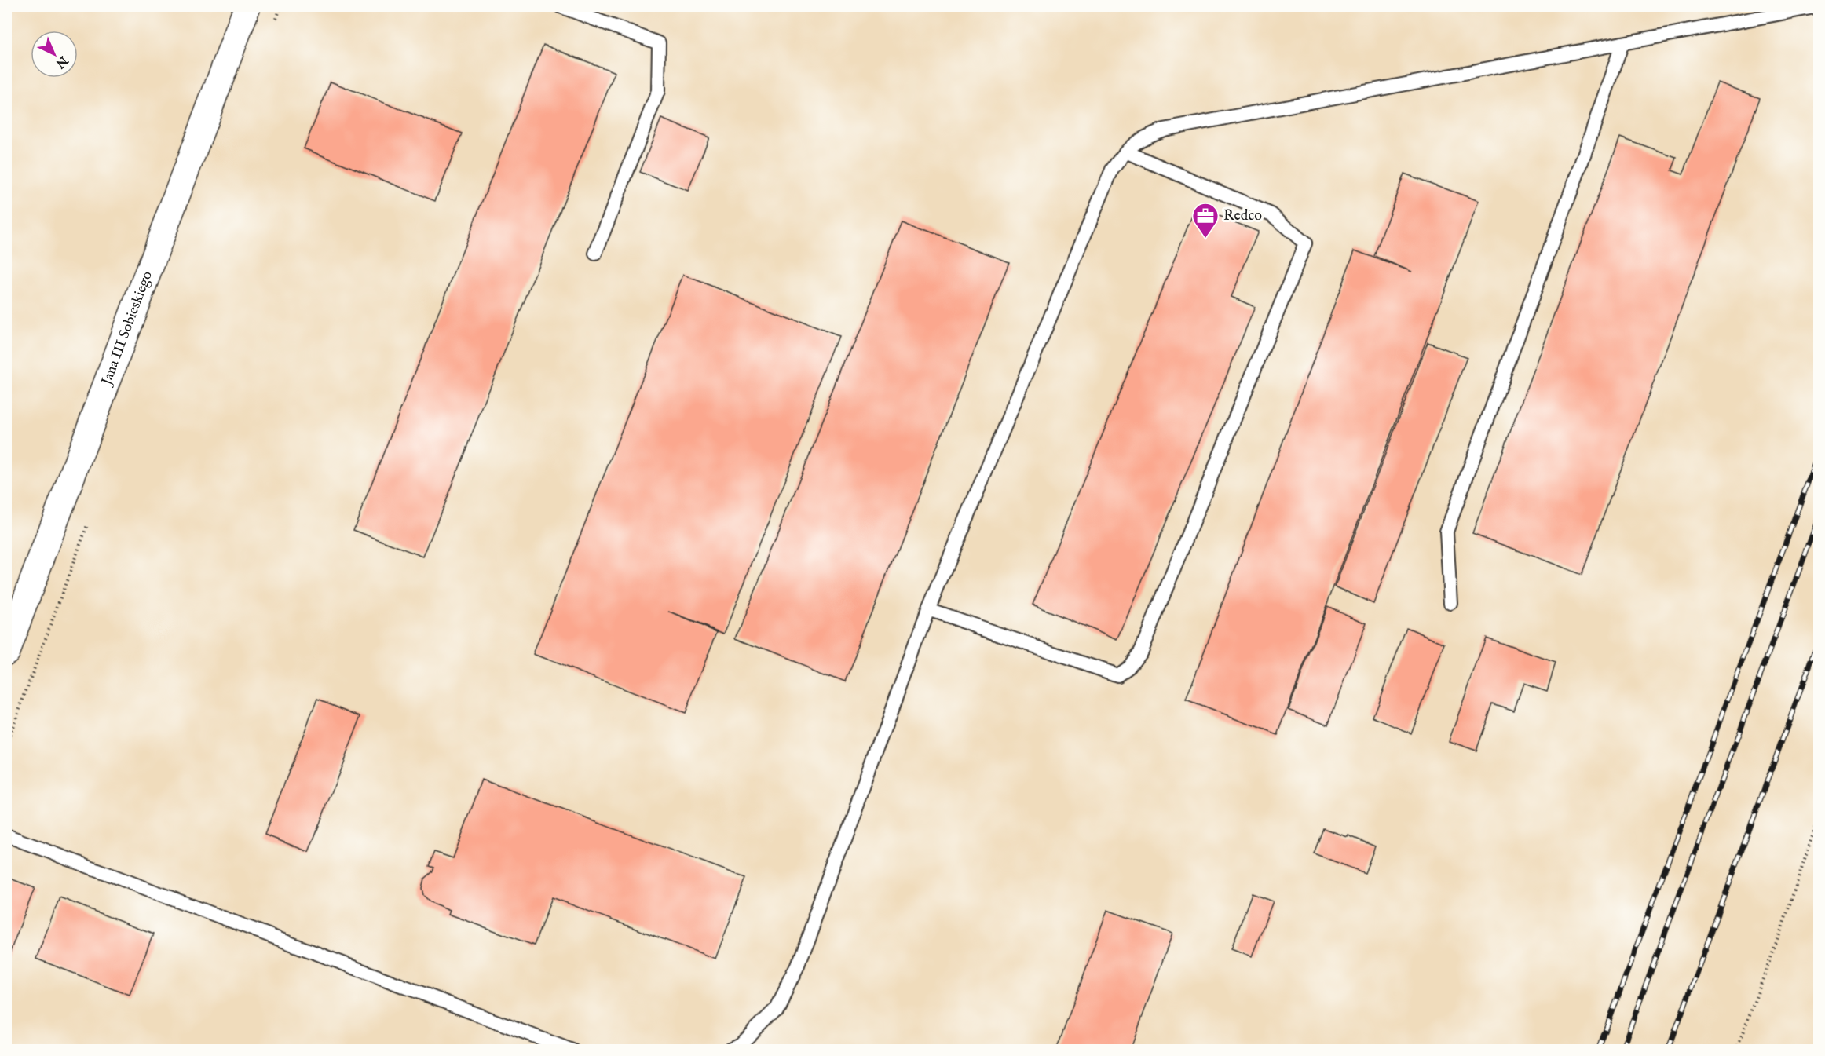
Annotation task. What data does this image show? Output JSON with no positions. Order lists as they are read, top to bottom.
{
  "streets": {
    "main road": ["Jana III Sobieskiego"]
  },
  "places": {
    "office": ["Redco"]
  },
  "north": "bottom right"
}
